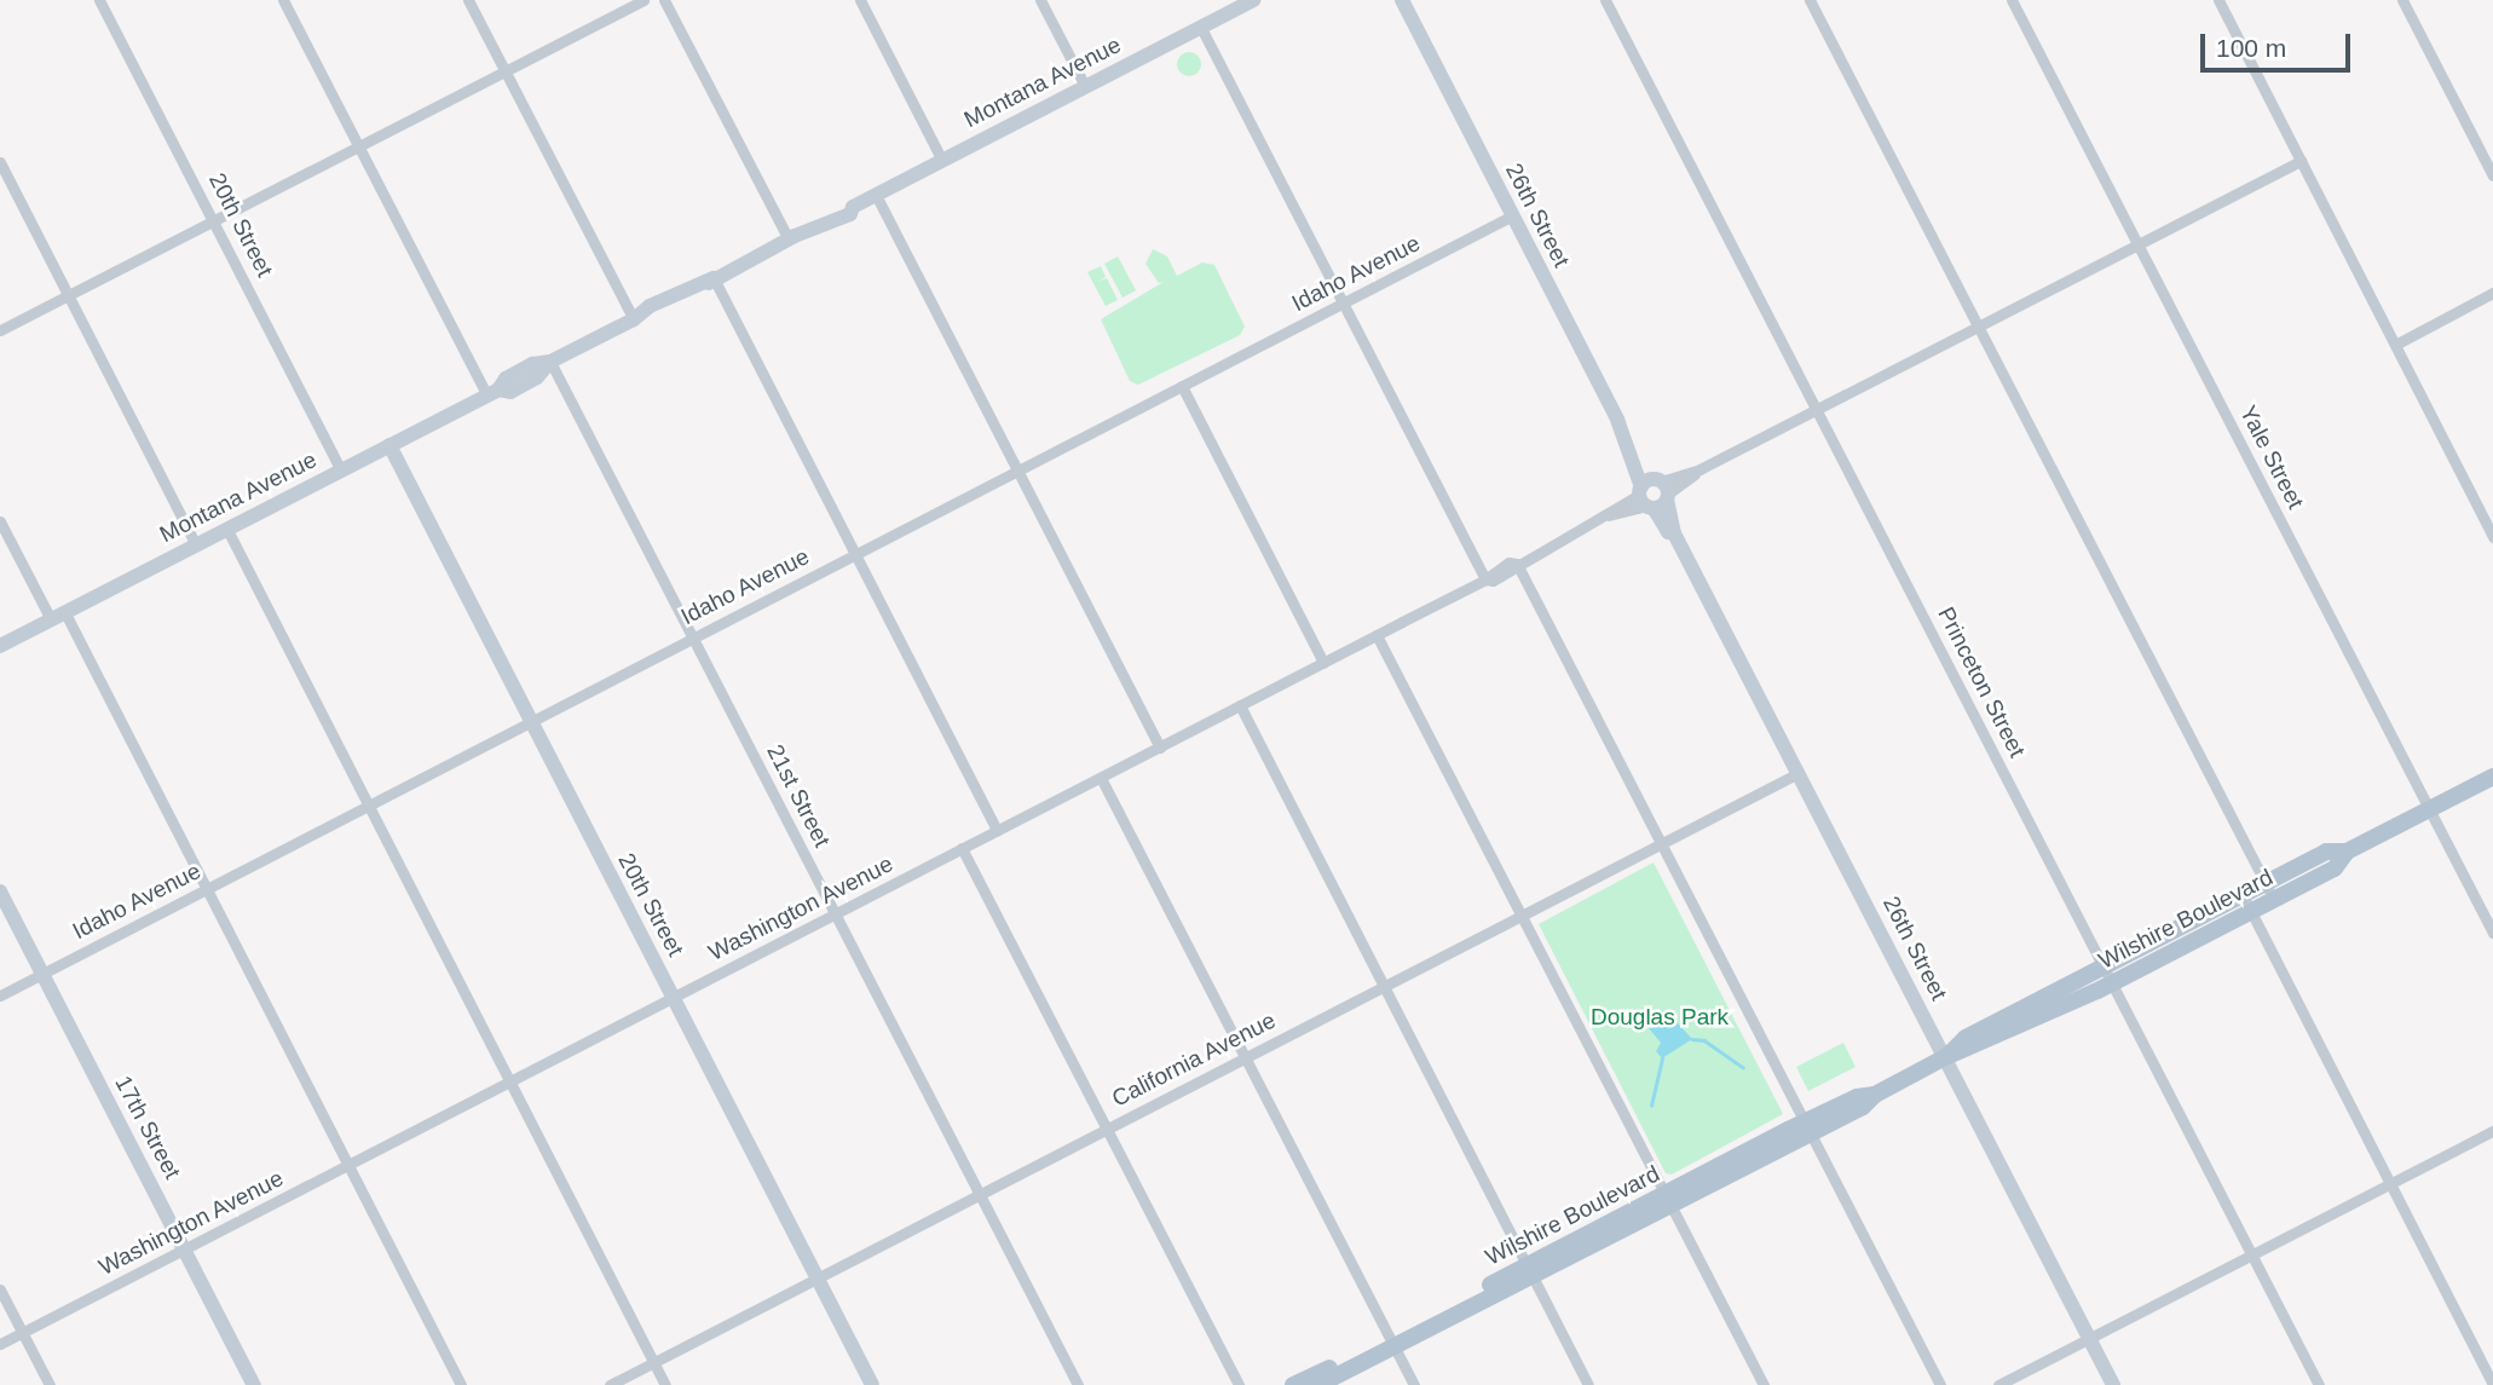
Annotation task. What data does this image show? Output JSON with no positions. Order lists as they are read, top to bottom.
{
  "streets": {
    "main road": ["Wilshire Boulevard"],
    "street": [
      "Montana Avenue",
      "26th Street",
      "20th Street",
      "Idaho Avenue",
      "Yale Street",
      "Princeton Street",
      "21st Street",
      "Washington Avenue",
      "California Avenue",
      "17th Street"
    ]
  },
  "crossings": [
    ["Montana Avenue", "20th Street"],
    ["Montana Avenue", "21st Street"],
    ["26th Street", "Idaho Avenue"],
    ["26th Street", "Washington Avenue"],
    ["26th Street", "Wilshire Boulevard"],
    ["26th Street", "California Avenue"],
    ["20th Street", "Idaho Avenue"],
    ["20th Street", "Washington Avenue"],
    ["20th Street", "California Avenue"],
    ["Idaho Avenue", "21st Street"],
    ["Idaho Avenue", "17th Street"],
    ["Yale Street", "Washington Avenue"],
    ["Yale Street", "Wilshire Boulevard"],
    ["Princeton Street", "Washington Avenue"],
    ["Princeton Street", "Wilshire Boulevard"],
    ["21st Street", "Washington Avenue"],
    ["21st Street", "California Avenue"],
    ["Washington Avenue", "17th Street"]
  ],
  "parks": ["Douglas Park"],
  "scale_bar": "100 m"
}
